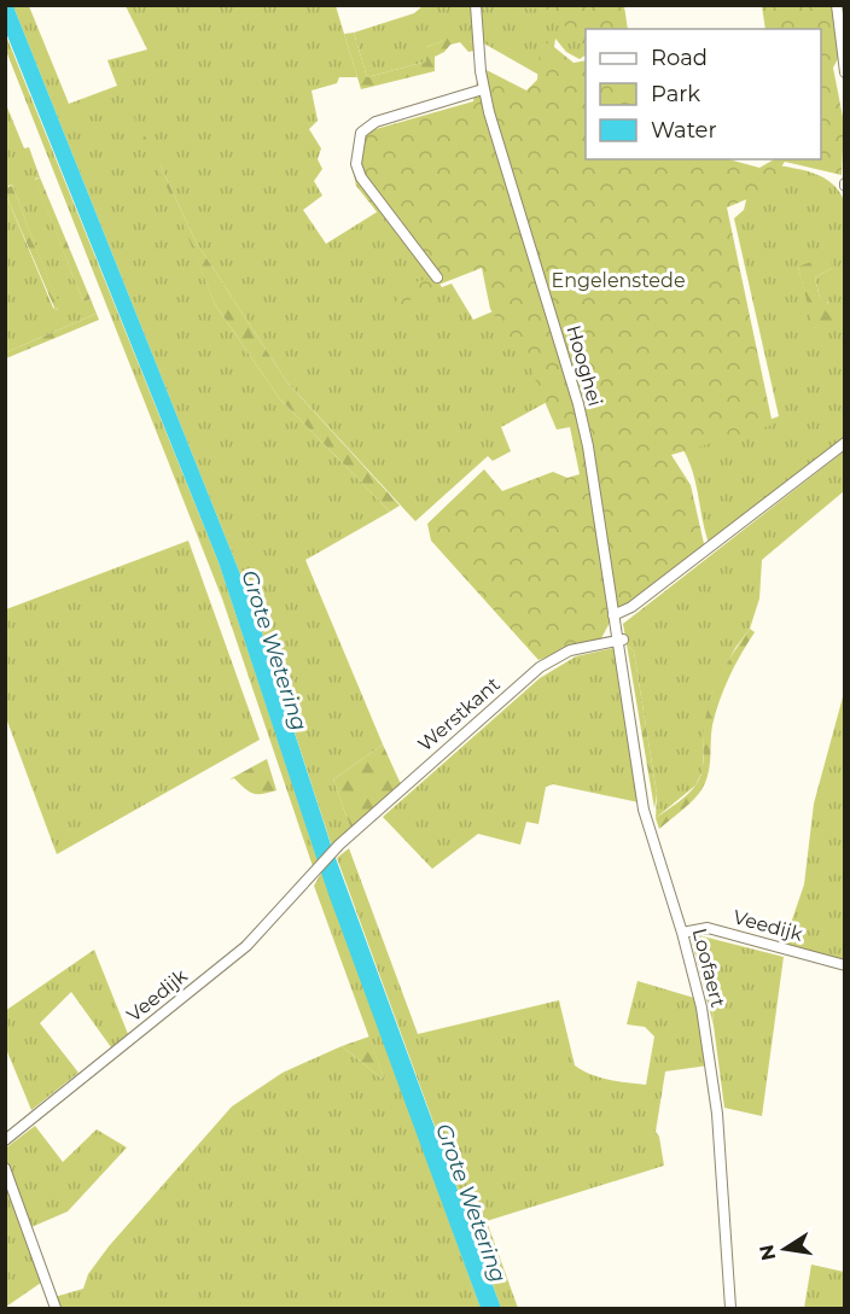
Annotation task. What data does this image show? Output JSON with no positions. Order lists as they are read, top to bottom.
{
  "streets": {
    "street": [
      "Hooghei",
      "Werstkant",
      "Veedijk",
      "Loofaert"
    ]
  },
  "crossings": [
    ["Hooghei", "Loofaert"],
    ["Werstkant", "Veedijk"],
    ["Werstkant", "Loofaert"],
    ["Veedijk", "Loofaert"]
  ],
  "water": ["Grote Wetering"],
  "parks": ["Engelenstede"],
  "legend": ["Road", "Park", "Water"],
  "north": "left"
}
